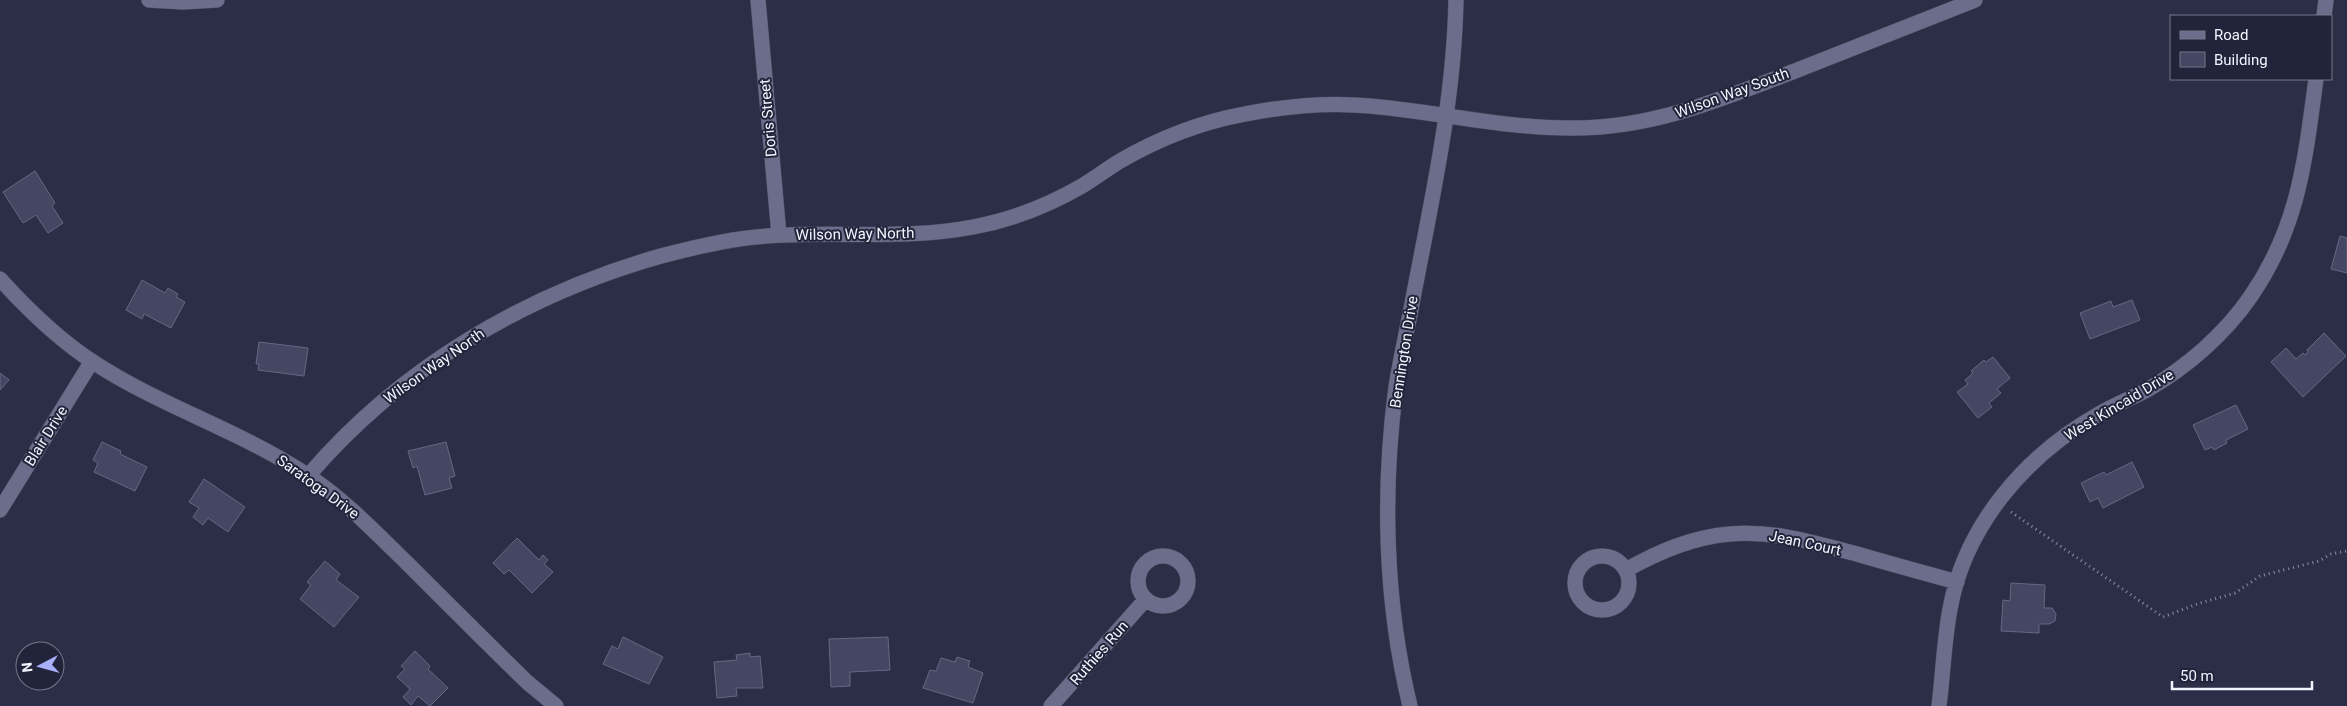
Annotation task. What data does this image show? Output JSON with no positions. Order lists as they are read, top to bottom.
{
  "streets": {
    "street": [
      "Wilson Way South",
      "Doris Street",
      "Wilson Way North",
      "Bennington Drive",
      "West Kincaid Drive",
      "Blair Drive",
      "Saratoga Drive",
      "Jean Court",
      "Ruthies Run"
    ]
  },
  "crossings": [
    ["Wilson Way South", "Wilson Way North"],
    ["Wilson Way South", "Bennington Drive"],
    ["Doris Street", "Wilson Way North"],
    ["Wilson Way North", "Bennington Drive"],
    ["Wilson Way North", "Saratoga Drive"],
    ["West Kincaid Drive", "Jean Court"],
    ["Blair Drive", "Saratoga Drive"]
  ],
  "legend": ["Road", "Building"],
  "scale_bar": "50 m",
  "north": "left"
}
